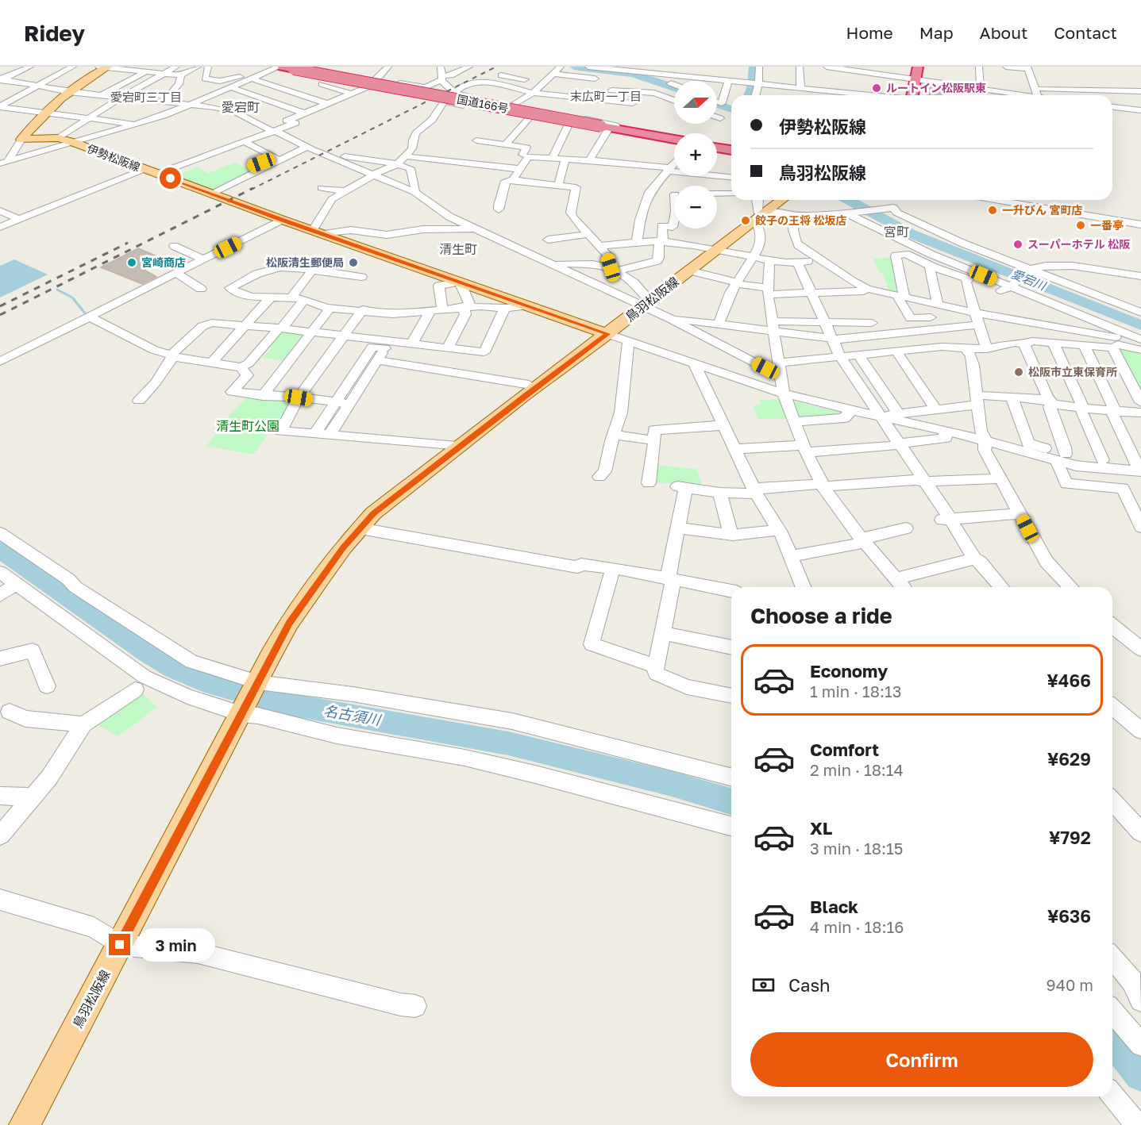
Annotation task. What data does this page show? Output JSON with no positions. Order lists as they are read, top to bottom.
{
  "streets": {
    "highway": ["国道166号"],
    "main road": ["伊勢松阪線", "鳥羽松阪線"]
  },
  "crossings": [
    ["伊勢松阪線", "鳥羽松阪線"]
  ],
  "districts": [
    "末広町一丁目",
    "愛宕町三丁目",
    "愛宕町",
    "宮町",
    "清生町"
  ],
  "water": ["愛宕川", "名古須川"],
  "parks": ["清生町公園"],
  "places": [
    "ルートイン松阪駅東",
    "一升びん 宮町店",
    "餃子の王将 松坂店",
    "一番亭",
    "スーパーホテル 松阪",
    "宮崎商店",
    "松阪清生郵便局",
    "松阪市立東保育所"
  ],
  "north": "right",
  "page": {
    "header": "Ridey",
    "nav": [
      "Home",
      "Map",
      "About",
      "Contact"
    ],
    "map_buttons": ["+", "−"],
    "banner": ["伊勢松阪線", "鳥羽松阪線"],
    "heading": "Choose a ride",
    "list": [
      {
        "name": "Economy",
        "note": "1 min · 18:13",
        "value": "¥466"
      },
      {
        "name": "Comfort",
        "note": "2 min · 18:14",
        "value": "¥629"
      },
      {
        "name": "XL",
        "note": "3 min · 18:15",
        "value": "¥792"
      },
      {
        "name": "Black",
        "note": "4 min · 18:16",
        "value": "¥636"
      }
    ],
    "bubble": "3 min",
    "pay": ["Cash", "940 m"],
    "buttons": "Confirm"
  }
}
